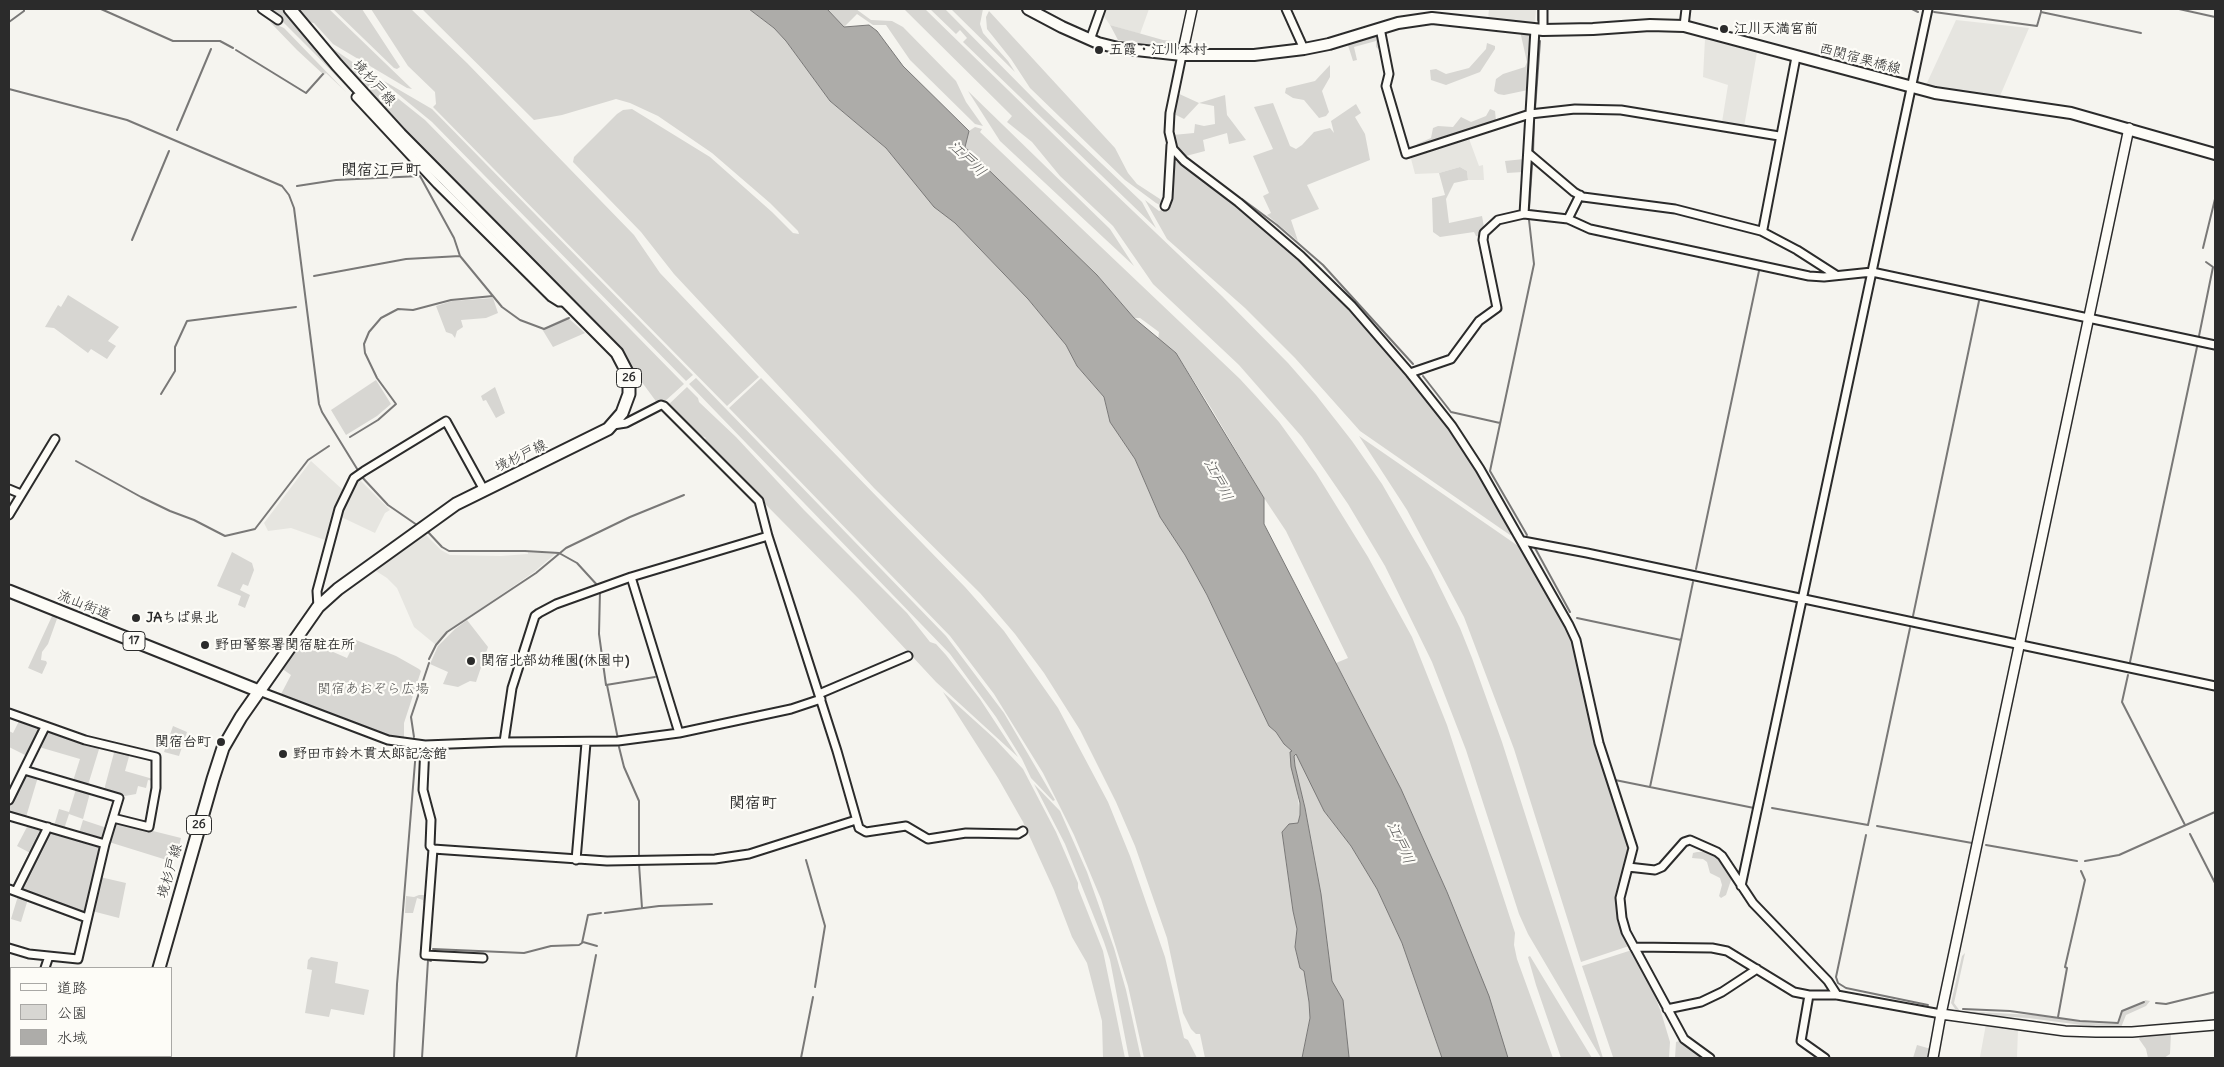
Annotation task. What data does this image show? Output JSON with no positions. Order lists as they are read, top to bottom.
{
  "streets": {
    "main road": [
      "西関宿栗橋線",
      "境杉戸線",
      "26",
      "流山街道",
      "17"
    ]
  },
  "crossings": [
    ["境杉戸線", "流山街道"]
  ],
  "districts": ["関宿江戸町", "関宿町"],
  "water": ["江戸川"],
  "parks": ["関宿あおぞら広場"],
  "places": [
    "江川天満宮前",
    "五霞・江川本村",
    "JAちば県北",
    "野田警察署関宿駐在所",
    "関宿北部幼稚園(休園中)",
    "関宿台町",
    "野田市鈴木貫太郎記念館"
  ],
  "legend": ["道路", "公園", "水域"]
}
